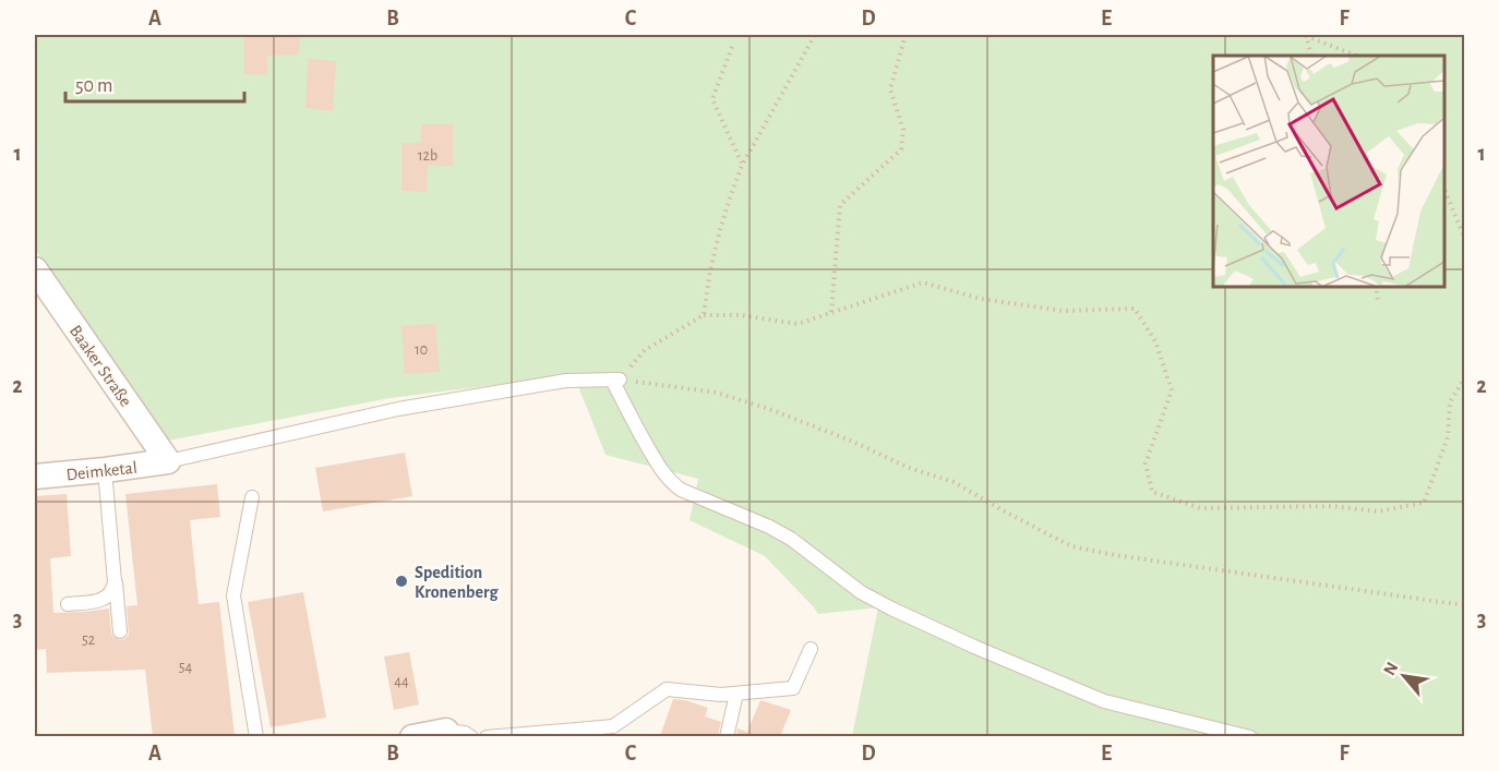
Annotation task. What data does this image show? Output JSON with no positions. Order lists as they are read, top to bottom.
{
  "streets": {
    "street": ["Baaker Straße", "Deimketal"]
  },
  "crossings": [
    ["Baaker Straße", "Deimketal"]
  ],
  "places": ["Spedition Kronenberg"],
  "house_numbers": [
    "12b",
    "10",
    "52",
    "54",
    "44"
  ],
  "scale_bar": "50 m",
  "north": "top left",
  "grid": {
    "columns": [
      "A",
      "B",
      "C",
      "D",
      "E",
      "F"
    ],
    "rows": ["1", "2", "3"]
  }
}
